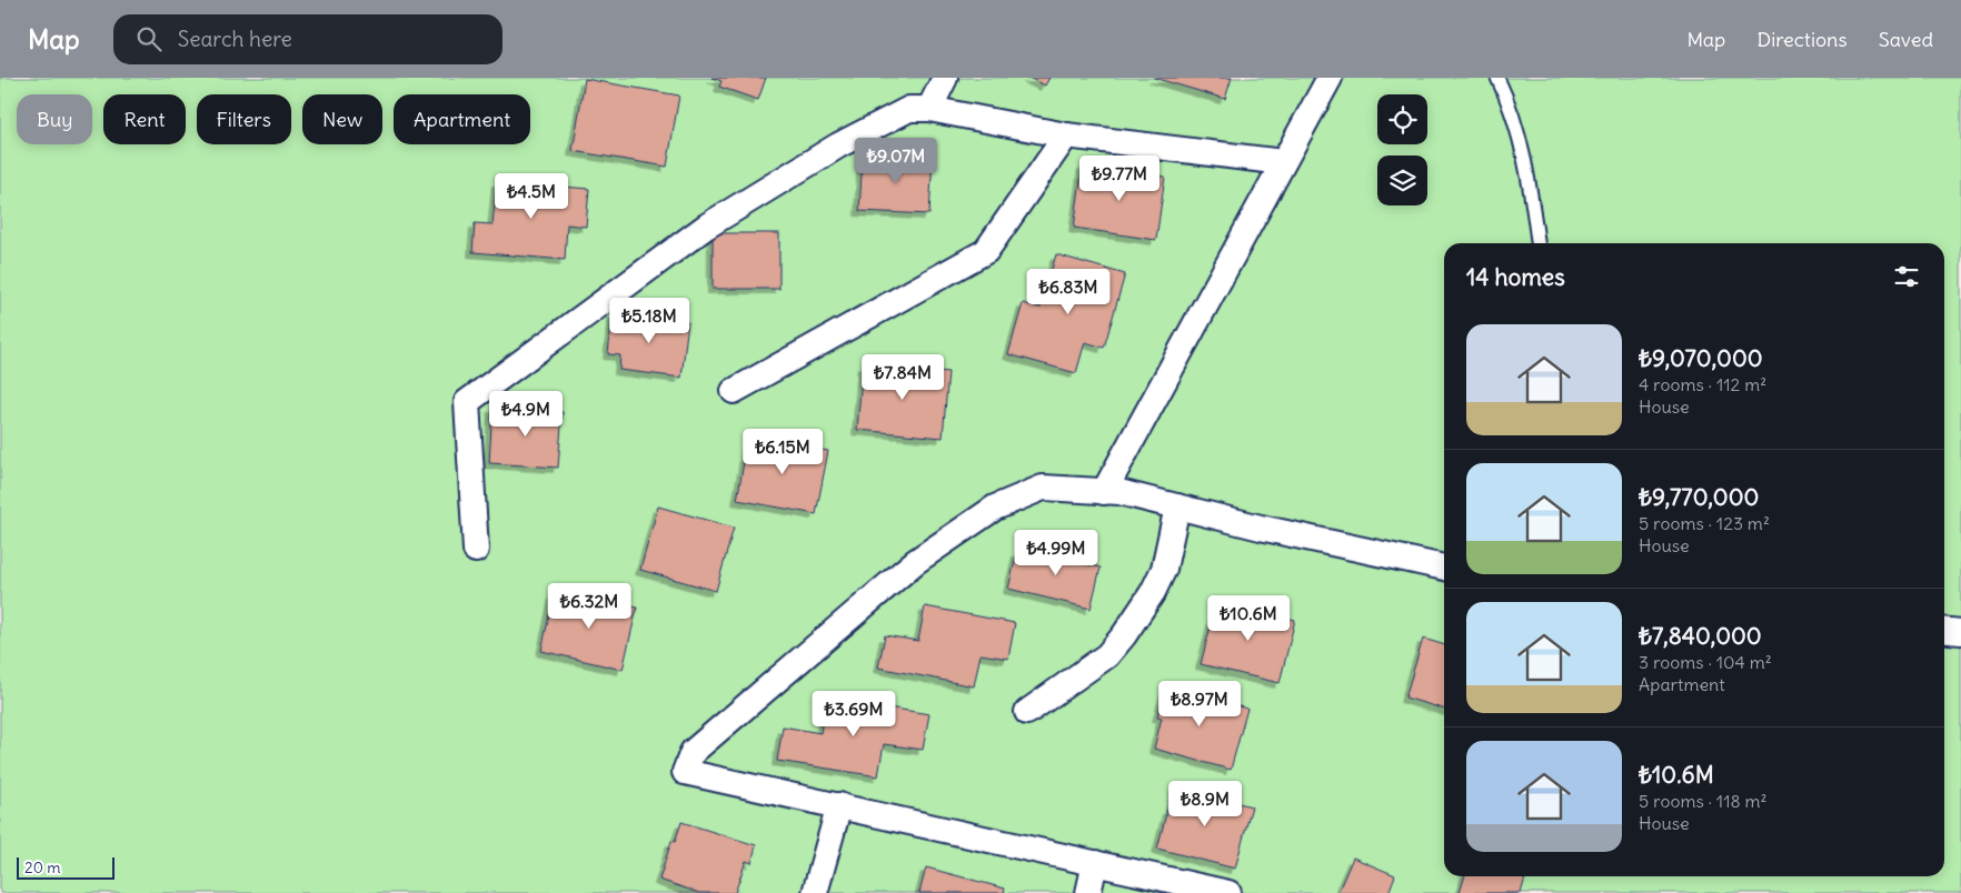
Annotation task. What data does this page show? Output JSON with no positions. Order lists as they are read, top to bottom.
{
  "scale_bar": "20 m",
  "page": {
    "header": "Map",
    "search": "Search here",
    "nav": ["Map", "Directions", "Saved"],
    "chip": [
      "Buy",
      "Rent",
      "Filters",
      "New",
      "Apartment"
    ],
    "price": [
      "₺9.07M",
      "₺9.77M",
      "₺4.5M",
      "₺6.83M",
      "₺5.18M",
      "₺7.84M",
      "₺4.9M",
      "₺6.15M",
      "₺4.99M",
      "₺6.32M",
      "₺10.6M",
      "₺8.97M",
      "₺3.69M",
      "₺8.9M"
    ],
    "heading": "14 homes",
    "list": [
      {
        "name": "₺9,070,000",
        "note": "4 rooms · 112 m² · House"
      },
      {
        "name": "₺9,770,000",
        "note": "5 rooms · 123 m² · House"
      },
      {
        "name": "₺7,840,000",
        "note": "3 rooms · 104 m² · Apartment"
      },
      {
        "name": "₺10.6M",
        "note": "5 rooms · 118 m² · House"
      }
    ],
    "scale": "20 m"
  }
}
